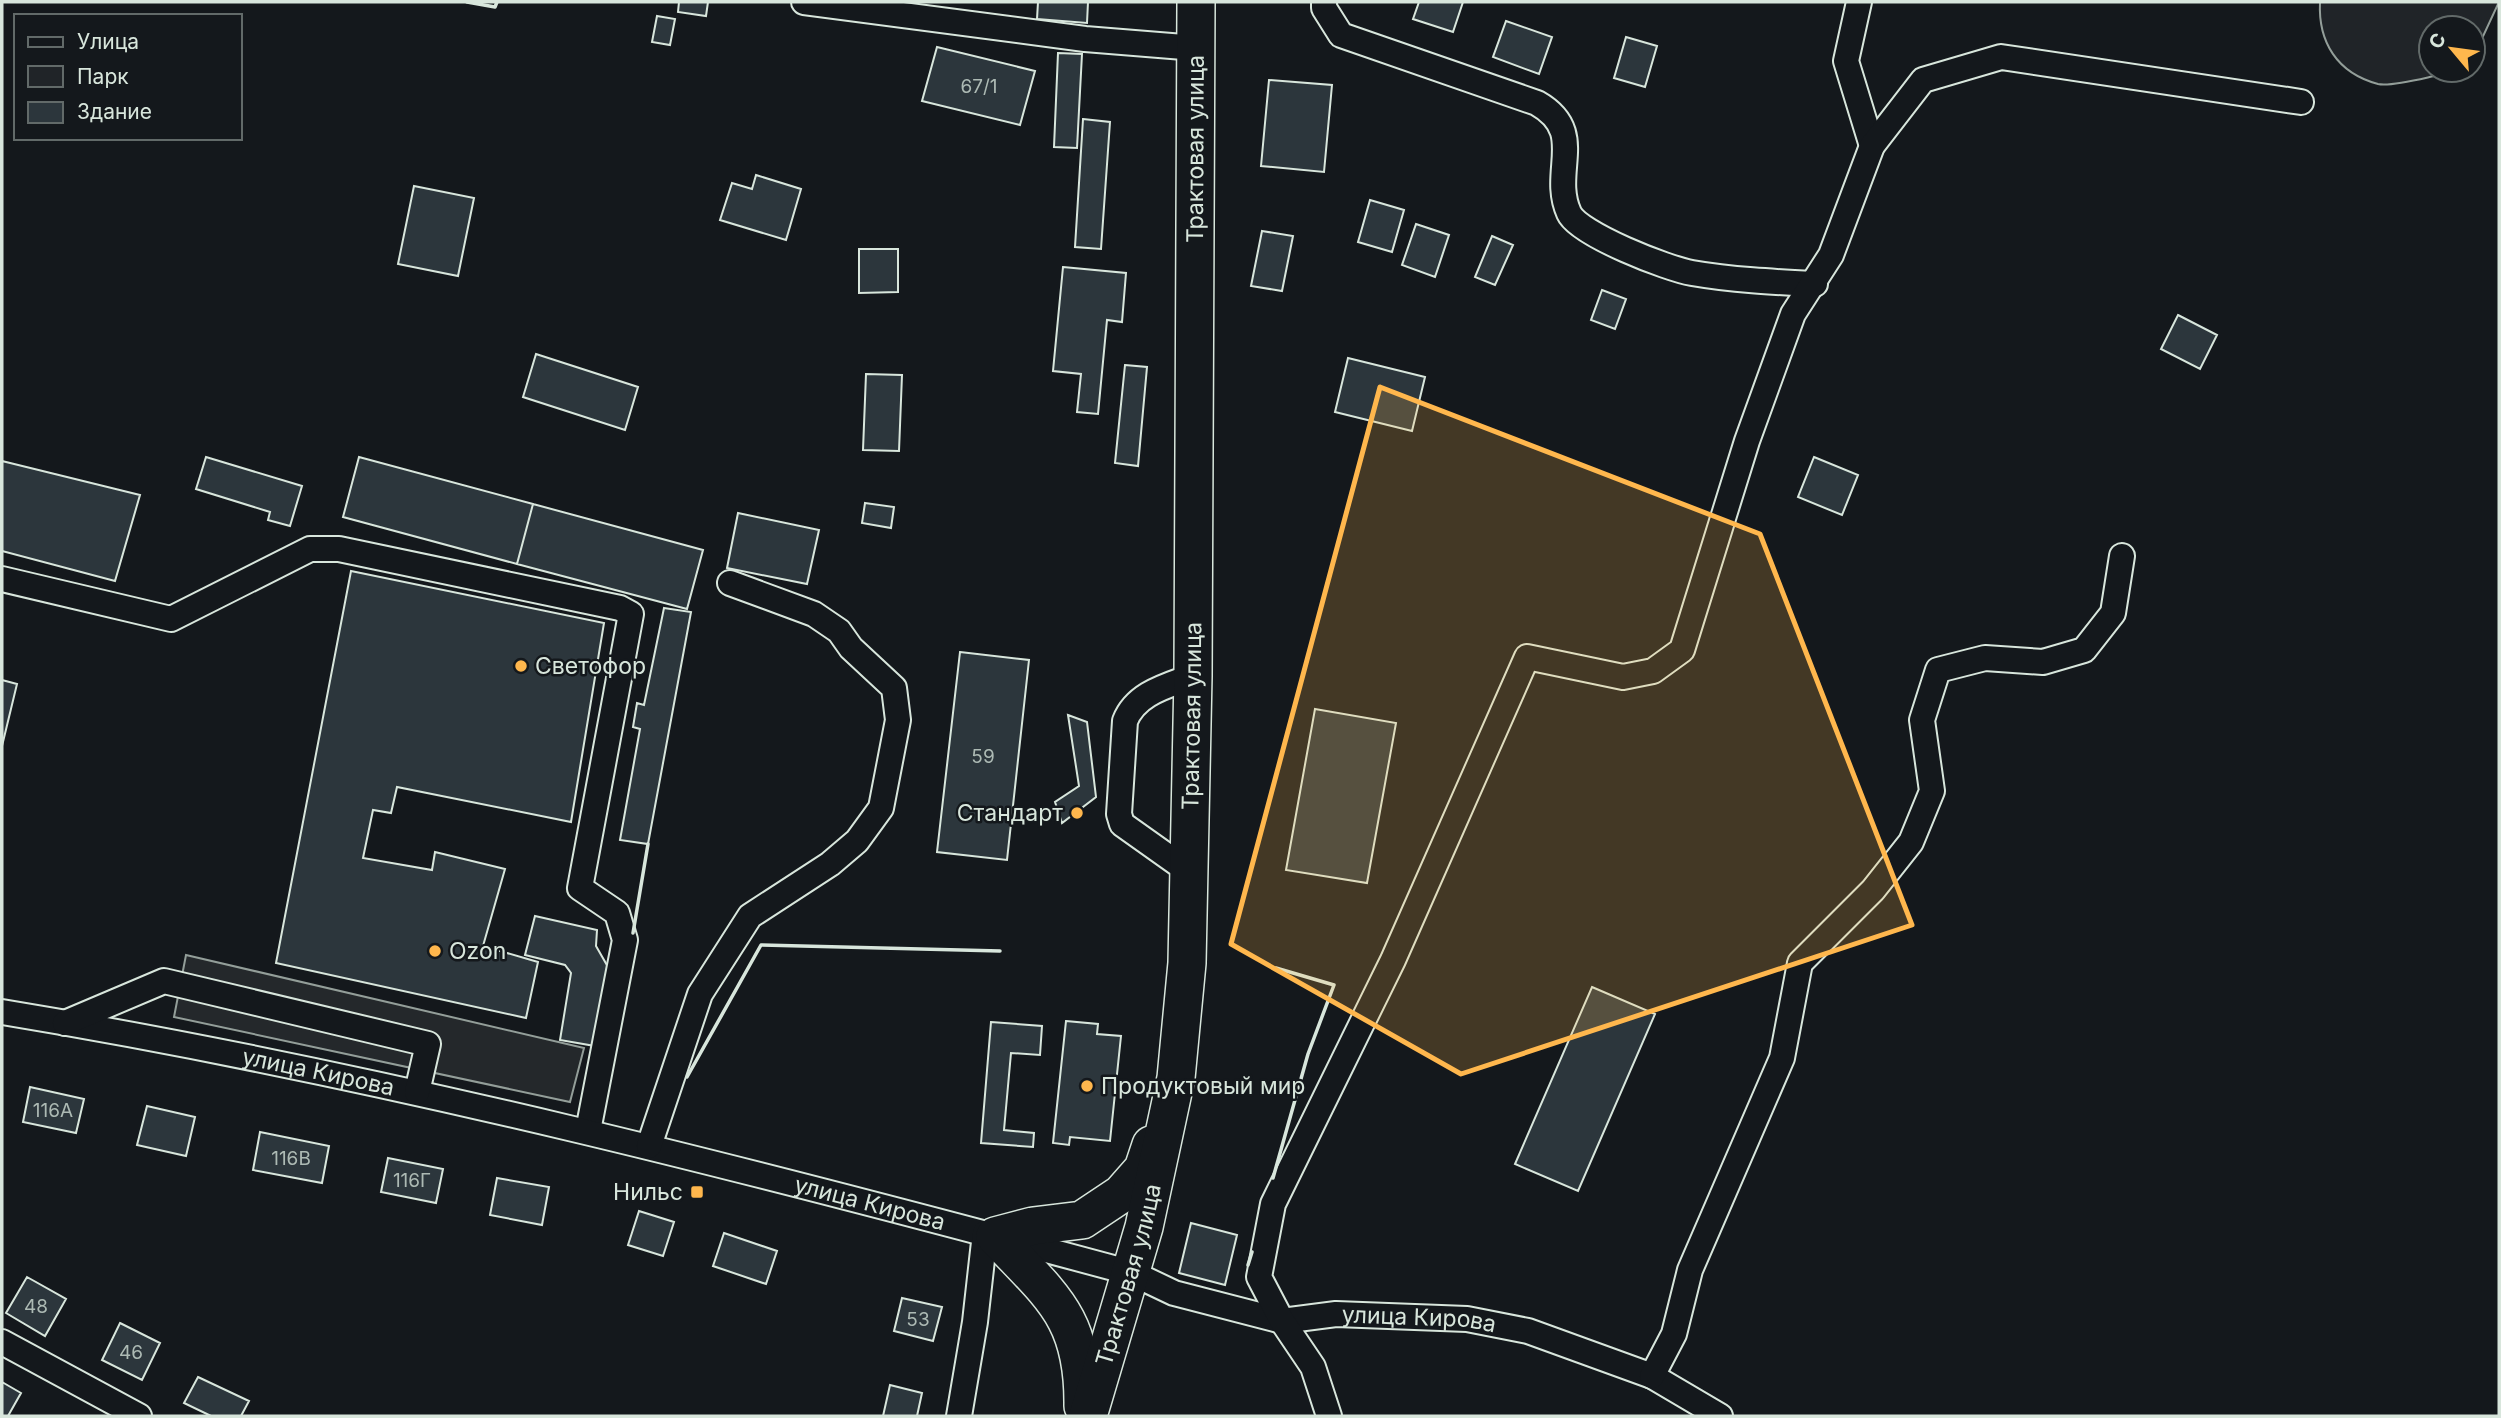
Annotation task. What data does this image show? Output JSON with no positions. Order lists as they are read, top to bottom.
{
  "streets": {
    "highway": ["Трактовая улица"],
    "street": ["улица Кирова"]
  },
  "crossings": [
    ["Трактовая улица", "улица Кирова"]
  ],
  "places": {
    "other": [
      "Светофор",
      "Стандарт",
      "Ozon",
      "Продуктовый мир"
    ],
    "transit": ["Нильс"]
  },
  "house_numbers": [
    "67/1",
    "59",
    "116А",
    "116В",
    "116Г",
    "48",
    "53",
    "46"
  ],
  "legend": ["Улица", "Парк", "Здание"],
  "north": "top left"
}
